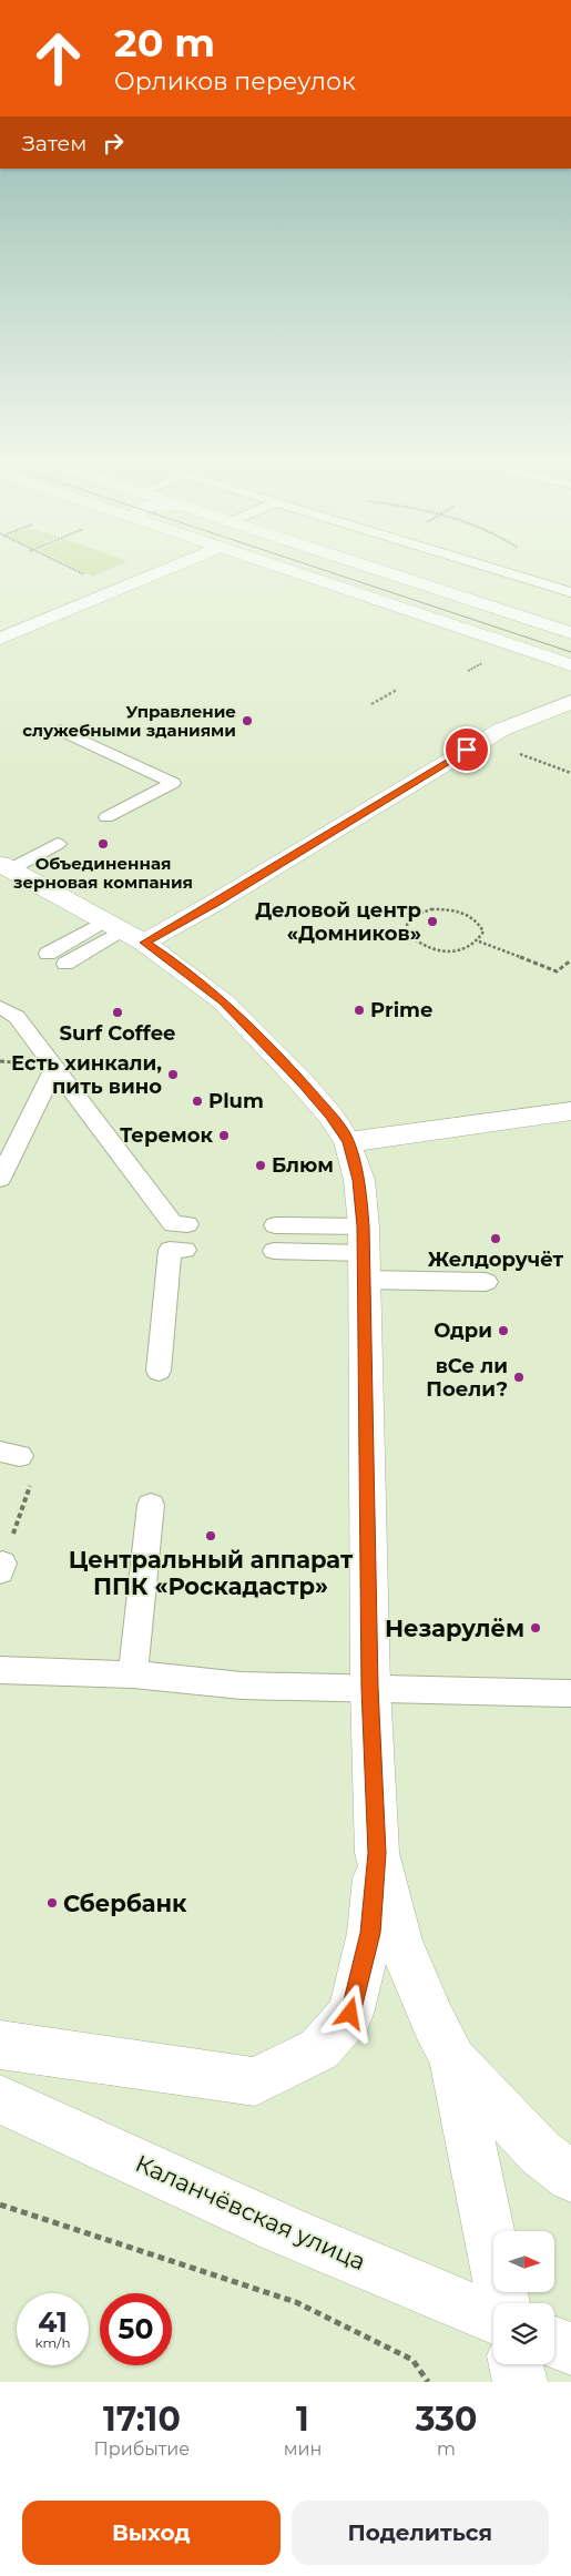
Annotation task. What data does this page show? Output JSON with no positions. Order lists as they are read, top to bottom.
{
  "streets": {
    "main road": ["Каланчёвская улица"]
  },
  "places": [
    "Управление служебными зданиями",
    "Объединенная зерновая компания",
    "Деловой центр «Домников»",
    "Prime",
    "Surf Coffee",
    "Есть хинкали, пить вино",
    "Plum",
    "Теремок",
    "Блюм",
    "Желдоручёт",
    "Одри",
    "вСе ли Поели?",
    "Центральный аппарат ППК «Роскадастр»",
    "Незарулём",
    "Сбербанк"
  ],
  "north": "right",
  "page": {
    "turn": ["20 m", "Орликов переулок"],
    "then": "Затем",
    "speed": "41 km/h",
    "limit": "50",
    "eta": [
      "17:10",
      "Прибытие",
      "1",
      "мин",
      "330",
      "m"
    ],
    "buttons": ["Выход", "Поделиться"]
  }
}
